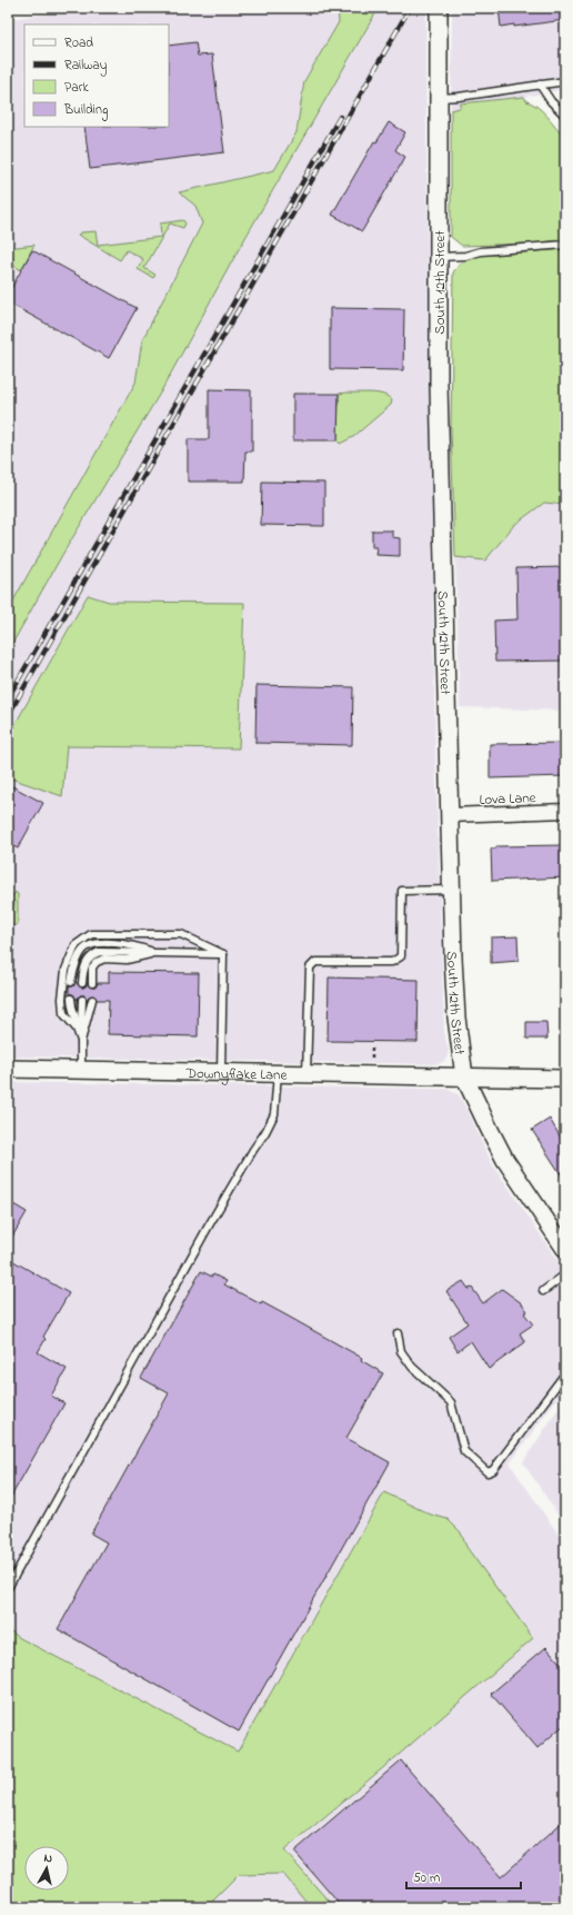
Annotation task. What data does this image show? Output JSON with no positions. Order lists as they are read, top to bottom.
{
  "streets": {
    "street": ["South 12th Street", "Lova Lane", "Downyflake Lane"]
  },
  "crossings": [
    ["South 12th Street", "Lova Lane"],
    ["South 12th Street", "Downyflake Lane"]
  ],
  "legend": [
    "Road",
    "Railway",
    "Park",
    "Building"
  ],
  "scale_bar": "50 m",
  "north": "top"
}
